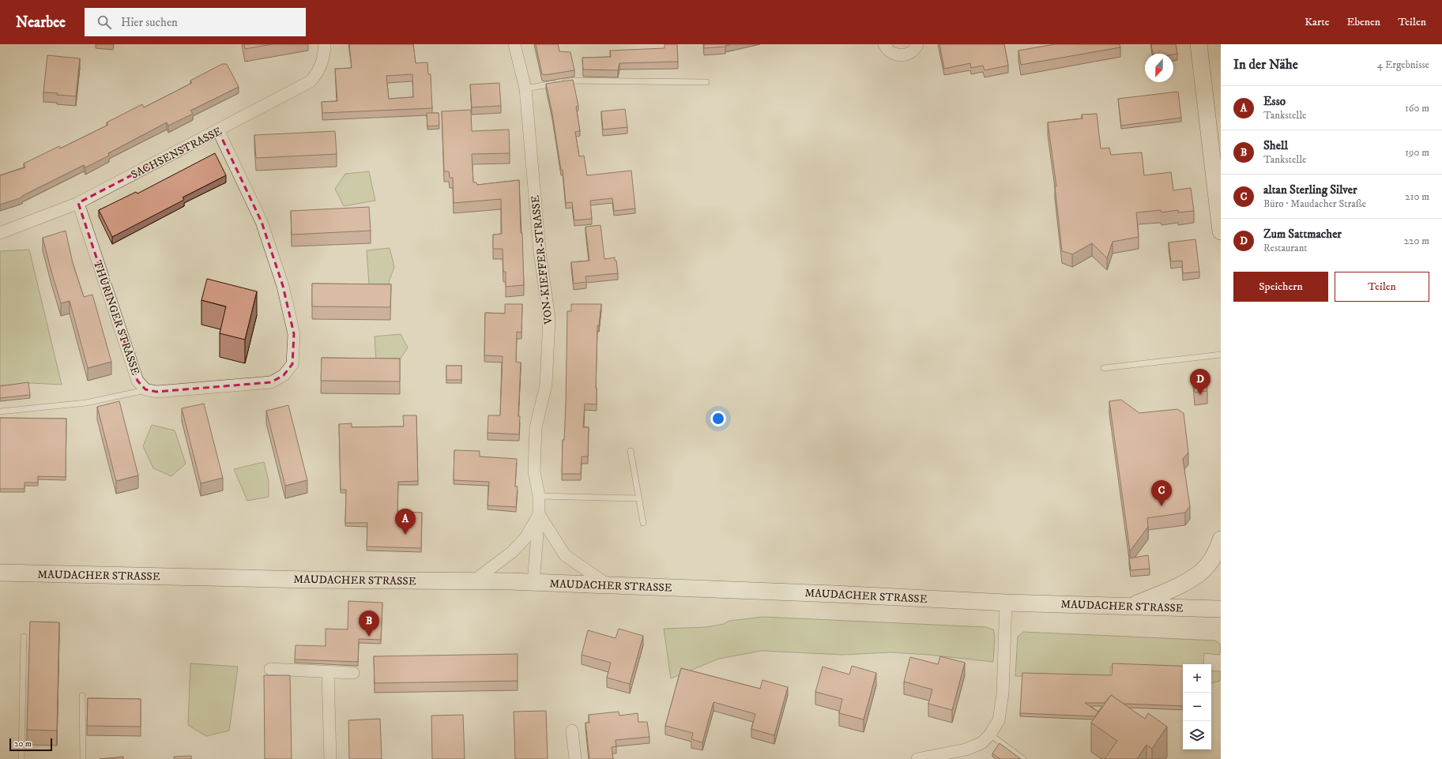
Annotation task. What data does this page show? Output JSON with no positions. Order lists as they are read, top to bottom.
{
  "streets": {
    "street": [
      "SACHSENSTRASSE",
      "VON-KIEFFER-STRASSE",
      "THÜRINGER STRASSE",
      "MAUDACHER STRASSE"
    ]
  },
  "crossings": [
    ["SACHSENSTRASSE", "THÜRINGER STRASSE"],
    ["VON-KIEFFER-STRASSE", "MAUDACHER STRASSE"]
  ],
  "scale_bar": "20 m",
  "north": "bottom",
  "page": {
    "header": "Nearbee",
    "search": "Hier suchen",
    "nav": ["Karte", "Ebenen", "Teilen"],
    "heading": ["In der Nähe", "4 Ergebnisse"],
    "list": [
      {
        "mark": "A",
        "name": "Esso",
        "note": "Tankstelle",
        "value": "160 m"
      },
      {
        "mark": "B",
        "name": "Shell",
        "note": "Tankstelle",
        "value": "190 m"
      },
      {
        "mark": "C",
        "name": "altan Sterling Silver",
        "note": "Büro · Maudacher Straße",
        "value": "210 m"
      },
      {
        "mark": "D",
        "name": "Zum Sattmacher",
        "note": "Restaurant",
        "value": "220 m"
      }
    ],
    "buttons": ["Speichern", "Teilen"],
    "pins": [
      "D",
      "C",
      "A",
      "B"
    ],
    "map_buttons": ["+", "−"],
    "scale": "20 m"
  }
}
